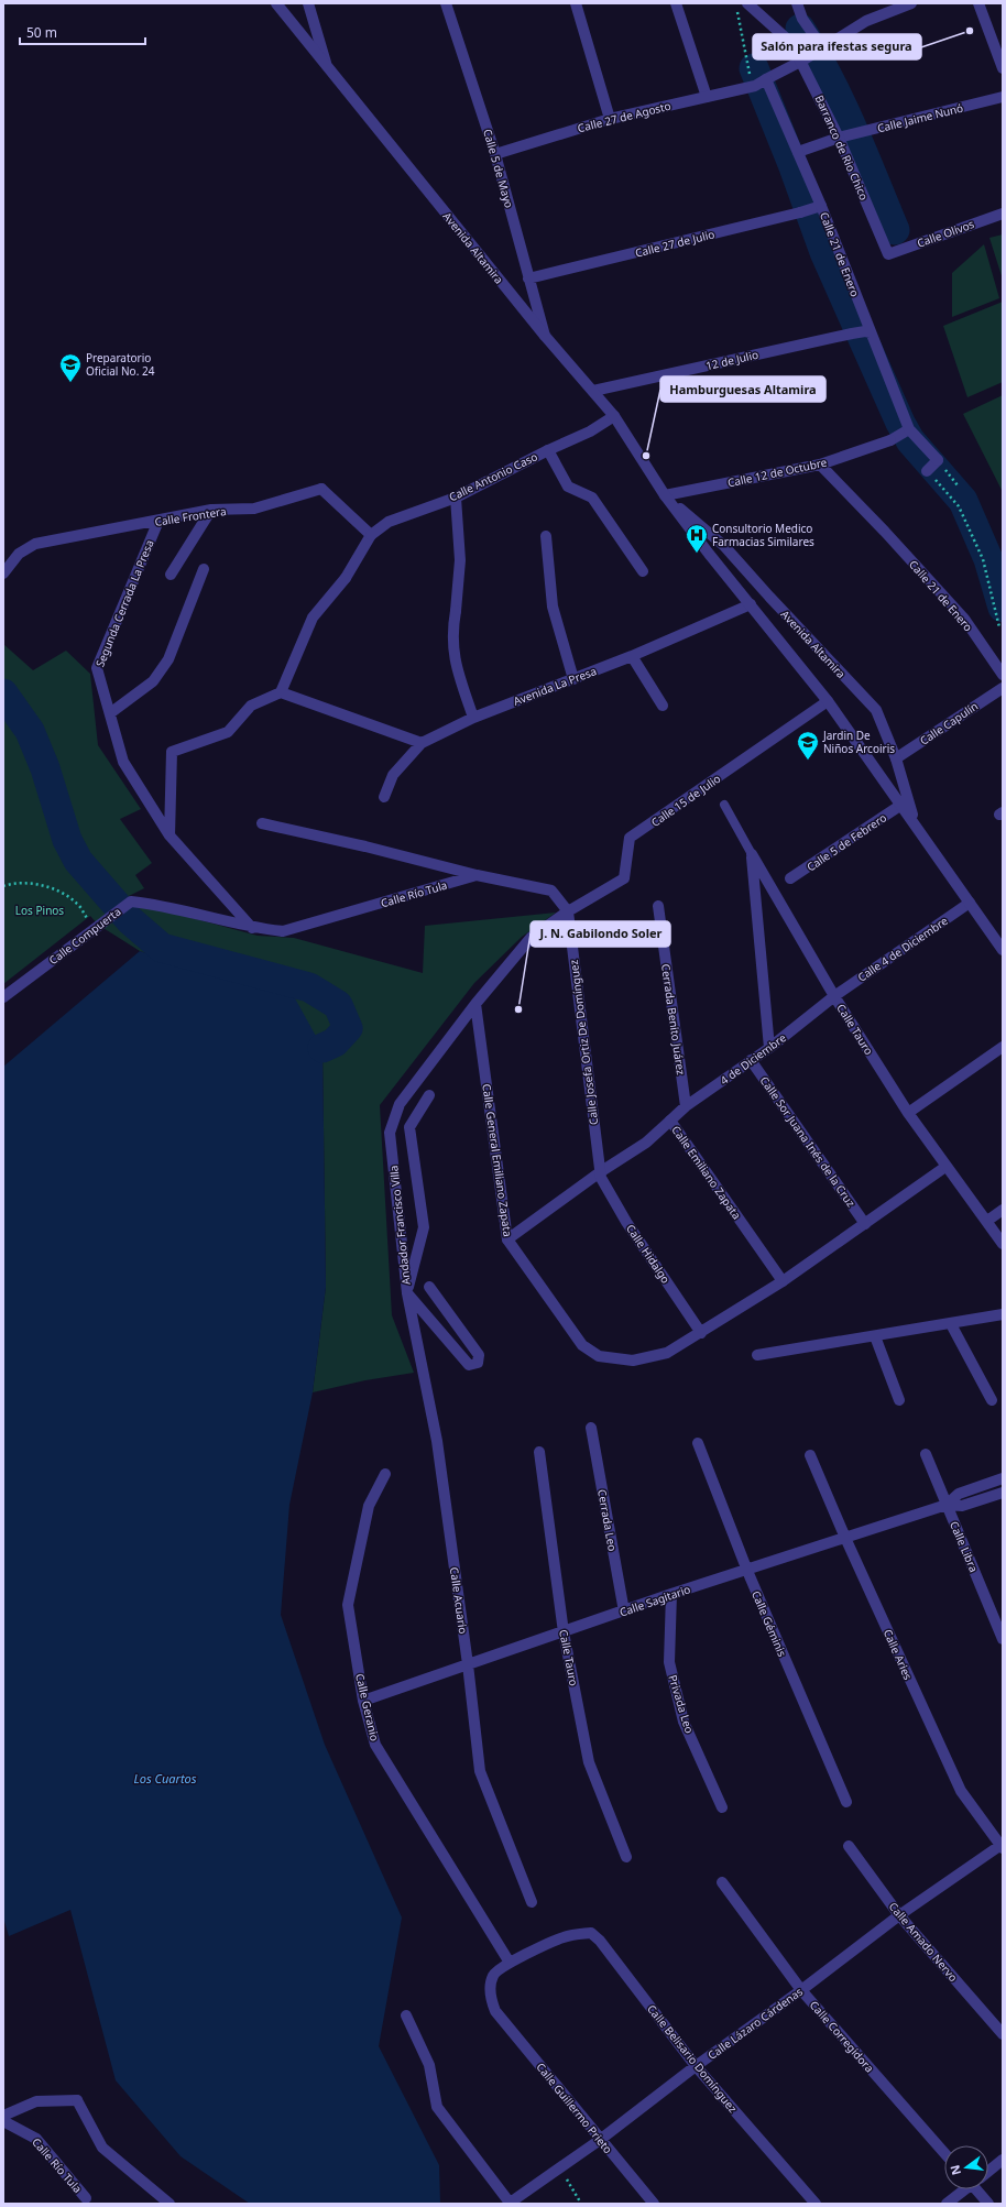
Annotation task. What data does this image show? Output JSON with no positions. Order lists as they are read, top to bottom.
{
  "streets": {
    "street": [
      "Calle 27 de Agosto",
      "Calle Jaime Nunó",
      "Barranco de Rio Chico",
      "Calle 5 de Mayo",
      "Calle Olivos",
      "Calle 27 de Julio",
      "Avenida Altamira",
      "Calle 21 de Enero",
      "12 de Julio",
      "Calle 12 de Octubre",
      "Calle Antonio Caso",
      "Calle Frontera",
      "Segunda Cerrada La Presa",
      "Avenida La Presa",
      "Calle Capulín",
      "Calle 15 de Julio",
      "Calle 5 de Febrero",
      "Calle Río Tula",
      "Calle Compuerta",
      "Calle 4 de Diciembre",
      "Cerrada Benito Juárez",
      "Calle Tauro",
      "Calle Josefa Ortiz De Domínguez",
      "4 de Diciembre",
      "Calle Sor Juana Inés de la Cruz",
      "Calle General Emiliano Zapata",
      "Calle Emiliano Zapata",
      "Andador Francisco Villa",
      "Calle Hidalgo",
      "Cerrada Leo",
      "Calle Libra",
      "Calle Acuario",
      "Calle Sagitario",
      "Calle Géminis",
      "Calle Aries",
      "Privada Leo",
      "Calle Geranio",
      "Calle Amado Nervo",
      "Calle Lázaro Cárdenas",
      "Calle Corregidora",
      "Calle Belisario Domínguez",
      "Calle Guillermo Prieto"
    ]
  },
  "crossings": [
    ["Calle 27 de Agosto", "Barranco de Rio Chico"],
    ["Calle 27 de Agosto", "Calle 5 de Mayo"],
    ["Calle 27 de Agosto", "Calle 21 de Enero"],
    ["Calle Jaime Nunó", "Barranco de Rio Chico"],
    ["Calle Jaime Nunó", "Calle 21 de Enero"],
    ["Barranco de Rio Chico", "Calle Olivos"],
    ["Calle 5 de Mayo", "Calle 27 de Julio"],
    ["Calle 5 de Mayo", "Avenida Altamira"],
    ["Calle 27 de Julio", "Calle 21 de Enero"],
    ["Avenida Altamira", "12 de Julio"],
    ["Avenida Altamira", "Calle 12 de Octubre"],
    ["Avenida Altamira", "Calle Antonio Caso"],
    ["Avenida Altamira", "Avenida La Presa"],
    ["Avenida Altamira", "Calle Capulín"],
    ["Avenida Altamira", "Calle 15 de Julio"],
    ["Avenida Altamira", "Calle 5 de Febrero"],
    ["Avenida Altamira", "Calle 4 de Diciembre"],
    ["Calle 21 de Enero", "12 de Julio"],
    ["Calle 21 de Enero", "Calle 12 de Octubre"],
    ["Calle Antonio Caso", "Calle Frontera"],
    ["Calle Frontera", "Segunda Cerrada La Presa"],
    ["Segunda Cerrada La Presa", "Calle Río Tula"],
    ["Segunda Cerrada La Presa", "Calle Compuerta"],
    ["Calle 15 de Julio", "Calle Río Tula"],
    ["Calle 15 de Julio", "Calle Josefa Ortiz De Domínguez"],
    ["Calle 15 de Julio", "Andador Francisco Villa"],
    ["Calle Río Tula", "Calle Compuerta"],
    ["Calle Río Tula", "Calle Josefa Ortiz De Domínguez"],
    ["Calle Río Tula", "Andador Francisco Villa"],
    ["Calle 4 de Diciembre", "Calle Tauro"],
    ["Calle 4 de Diciembre", "4 de Diciembre"],
    ["Cerrada Benito Juárez", "4 de Diciembre"],
    ["Calle Tauro", "4 de Diciembre"],
    ["Calle Tauro", "Calle Sagitario"],
    ["Calle Josefa Ortiz De Domínguez", "Calle Emiliano Zapata"],
    ["Calle Josefa Ortiz De Domínguez", "Andador Francisco Villa"],
    ["Calle Josefa Ortiz De Domínguez", "Calle Hidalgo"],
    ["4 de Diciembre", "Calle Sor Juana Inés de la Cruz"],
    ["4 de Diciembre", "Calle Emiliano Zapata"],
    ["Calle General Emiliano Zapata", "Calle Emiliano Zapata"],
    ["Calle General Emiliano Zapata", "Andador Francisco Villa"],
    ["Calle General Emiliano Zapata", "Calle Hidalgo"],
    ["Calle Emiliano Zapata", "Calle Hidalgo"],
    ["Andador Francisco Villa", "Calle Acuario"],
    ["Cerrada Leo", "Calle Sagitario"],
    ["Calle Libra", "Calle Sagitario"],
    ["Calle Acuario", "Calle Sagitario"],
    ["Calle Sagitario", "Calle Géminis"],
    ["Calle Sagitario", "Calle Aries"],
    ["Calle Sagitario", "Privada Leo"],
    ["Calle Sagitario", "Calle Geranio"],
    ["Calle Aries", "Calle Lázaro Cárdenas"],
    ["Calle Geranio", "Calle Belisario Domínguez"],
    ["Calle Amado Nervo", "Calle Lázaro Cárdenas"],
    ["Calle Lázaro Cárdenas", "Calle Corregidora"],
    ["Calle Lázaro Cárdenas", "Calle Belisario Domínguez"],
    ["Calle Lázaro Cárdenas", "Calle Guillermo Prieto"],
    ["Calle Belisario Domínguez", "Calle Guillermo Prieto"]
  ],
  "water": ["Los Cuartos"],
  "parks": ["Los Pinos"],
  "places": {
    "other": ["Salón para ifestas segura", "Hamburguesas Altamira", "J. N. Gabilondo Soler"],
    "school or university": ["Preparatorio Oficial No. 24", "Jardin De Niños Arcoiris"],
    "hospital": ["Consultorio Medico Farmacias Similares"]
  },
  "scale_bar": "50 m",
  "north": "left"
}
